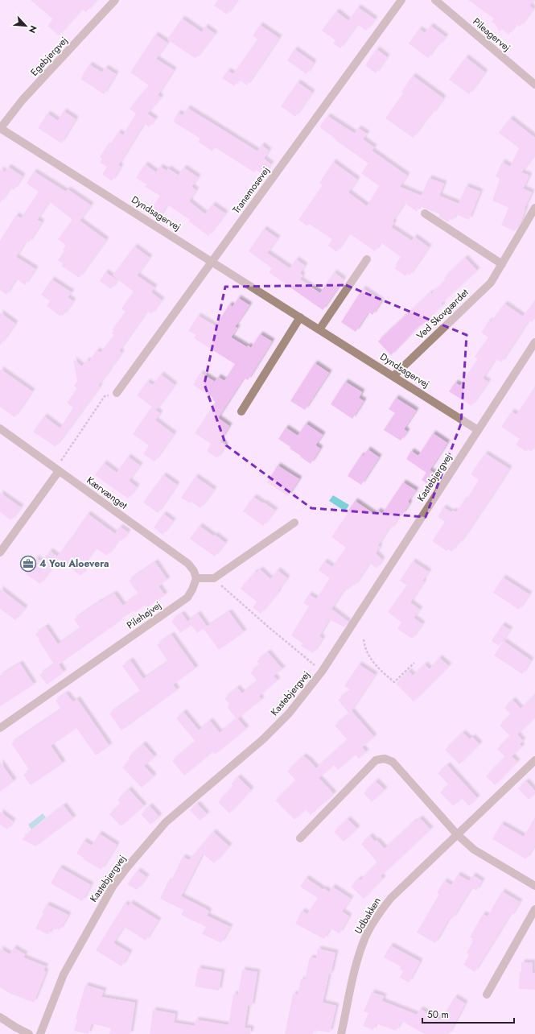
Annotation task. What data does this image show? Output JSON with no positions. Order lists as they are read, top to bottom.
{
  "streets": {
    "street": [
      "Pileagervej",
      "Egebjergvej",
      "Tranemosevej",
      "Dyndsagervej",
      "Ved Skovgærdet",
      "Kastebjergvej",
      "Kærvænget",
      "Pilehøjvej",
      "Udbakken"
    ]
  },
  "crossings": [
    ["Egebjergvej", "Dyndsagervej"],
    ["Tranemosevej", "Dyndsagervej"],
    ["Dyndsagervej", "Ved Skovgærdet"],
    ["Dyndsagervej", "Kastebjergvej"],
    ["Kærvænget", "Pilehøjvej"]
  ],
  "places": {
    "office": ["4 You Aloevera"]
  },
  "scale_bar": "50 m",
  "north": "bottom right"
}
